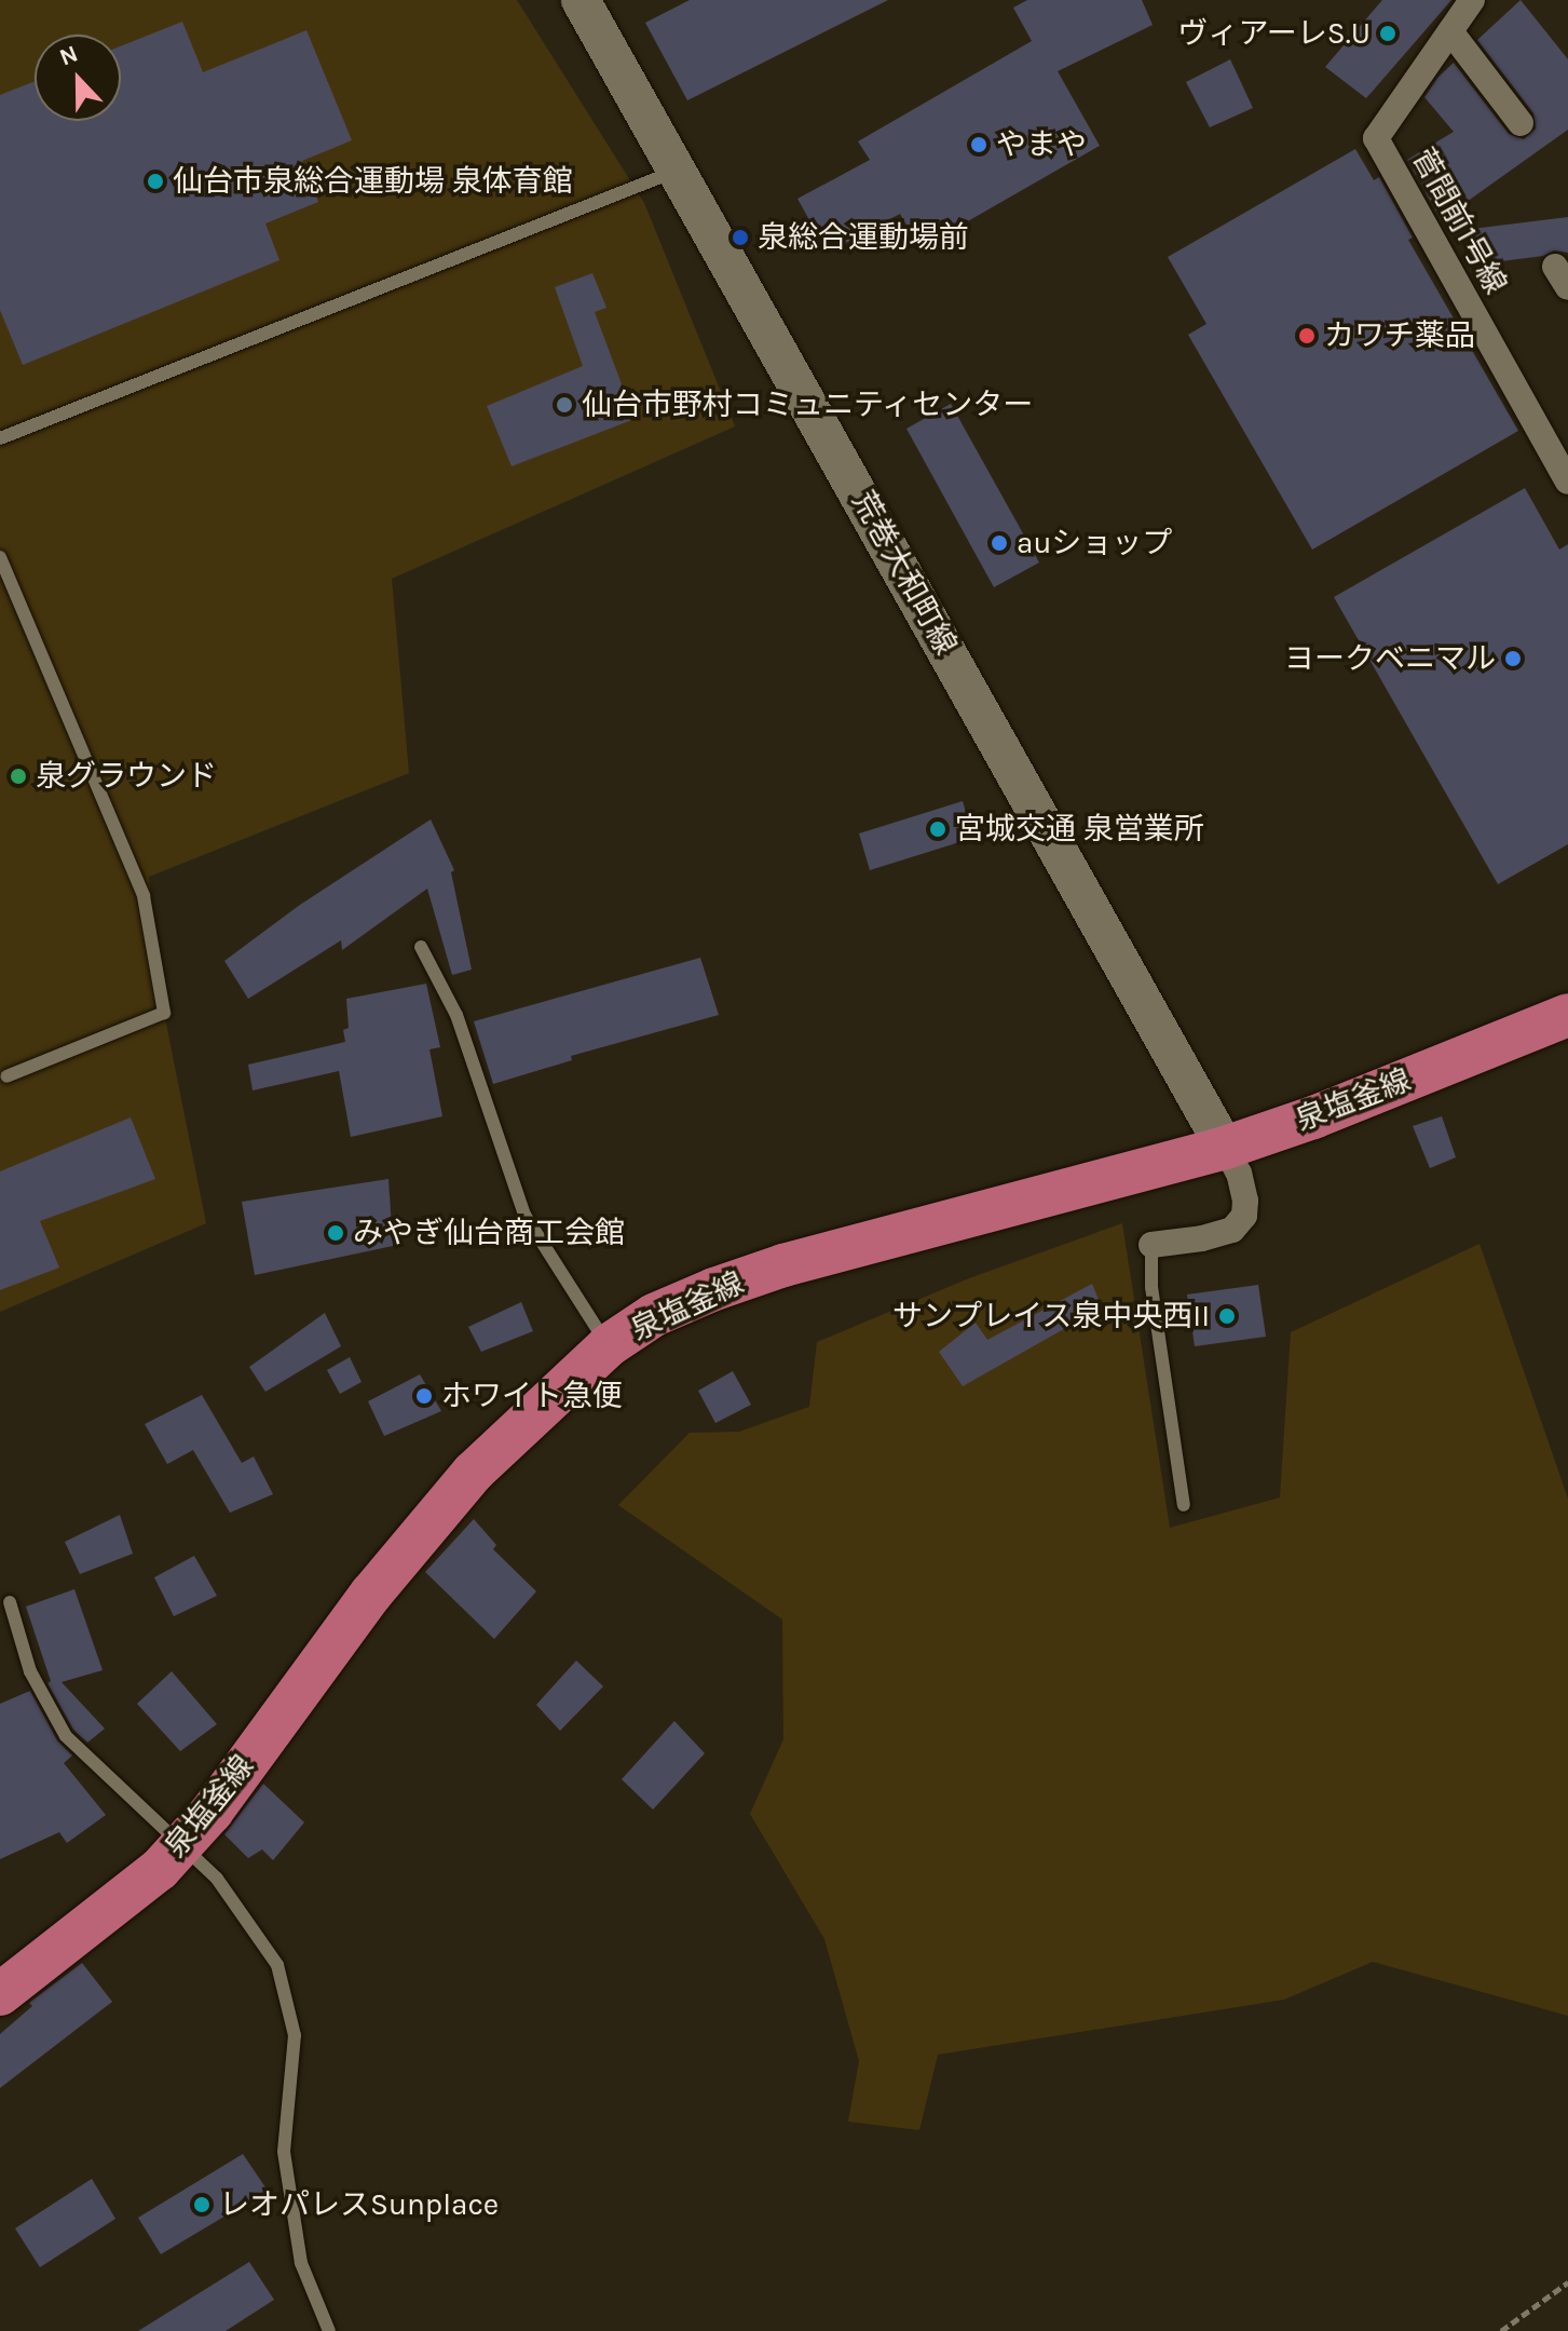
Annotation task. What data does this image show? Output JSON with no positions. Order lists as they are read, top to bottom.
{
  "streets": {
    "main road": ["泉塩釜線"],
    "street": ["菅間前1号線", "荒巻大和町線"]
  },
  "crossings": [
    ["荒巻大和町線", "泉塩釜線"]
  ],
  "places": [
    "ヴィアーレS.U",
    "やまや",
    "仙台市泉総合運動場 泉体育館",
    "泉総合運動場前",
    "カワチ薬品",
    "仙台市野村コミュニティセンター",
    "auショップ",
    "ヨークベニマル",
    "泉グラウンド",
    "宮城交通 泉営業所",
    "みやぎ仙台商工会館",
    "サンプレイス泉中央西II",
    "ホワイト急便",
    "レオパレスSunplace"
  ],
  "north": "top"
}
